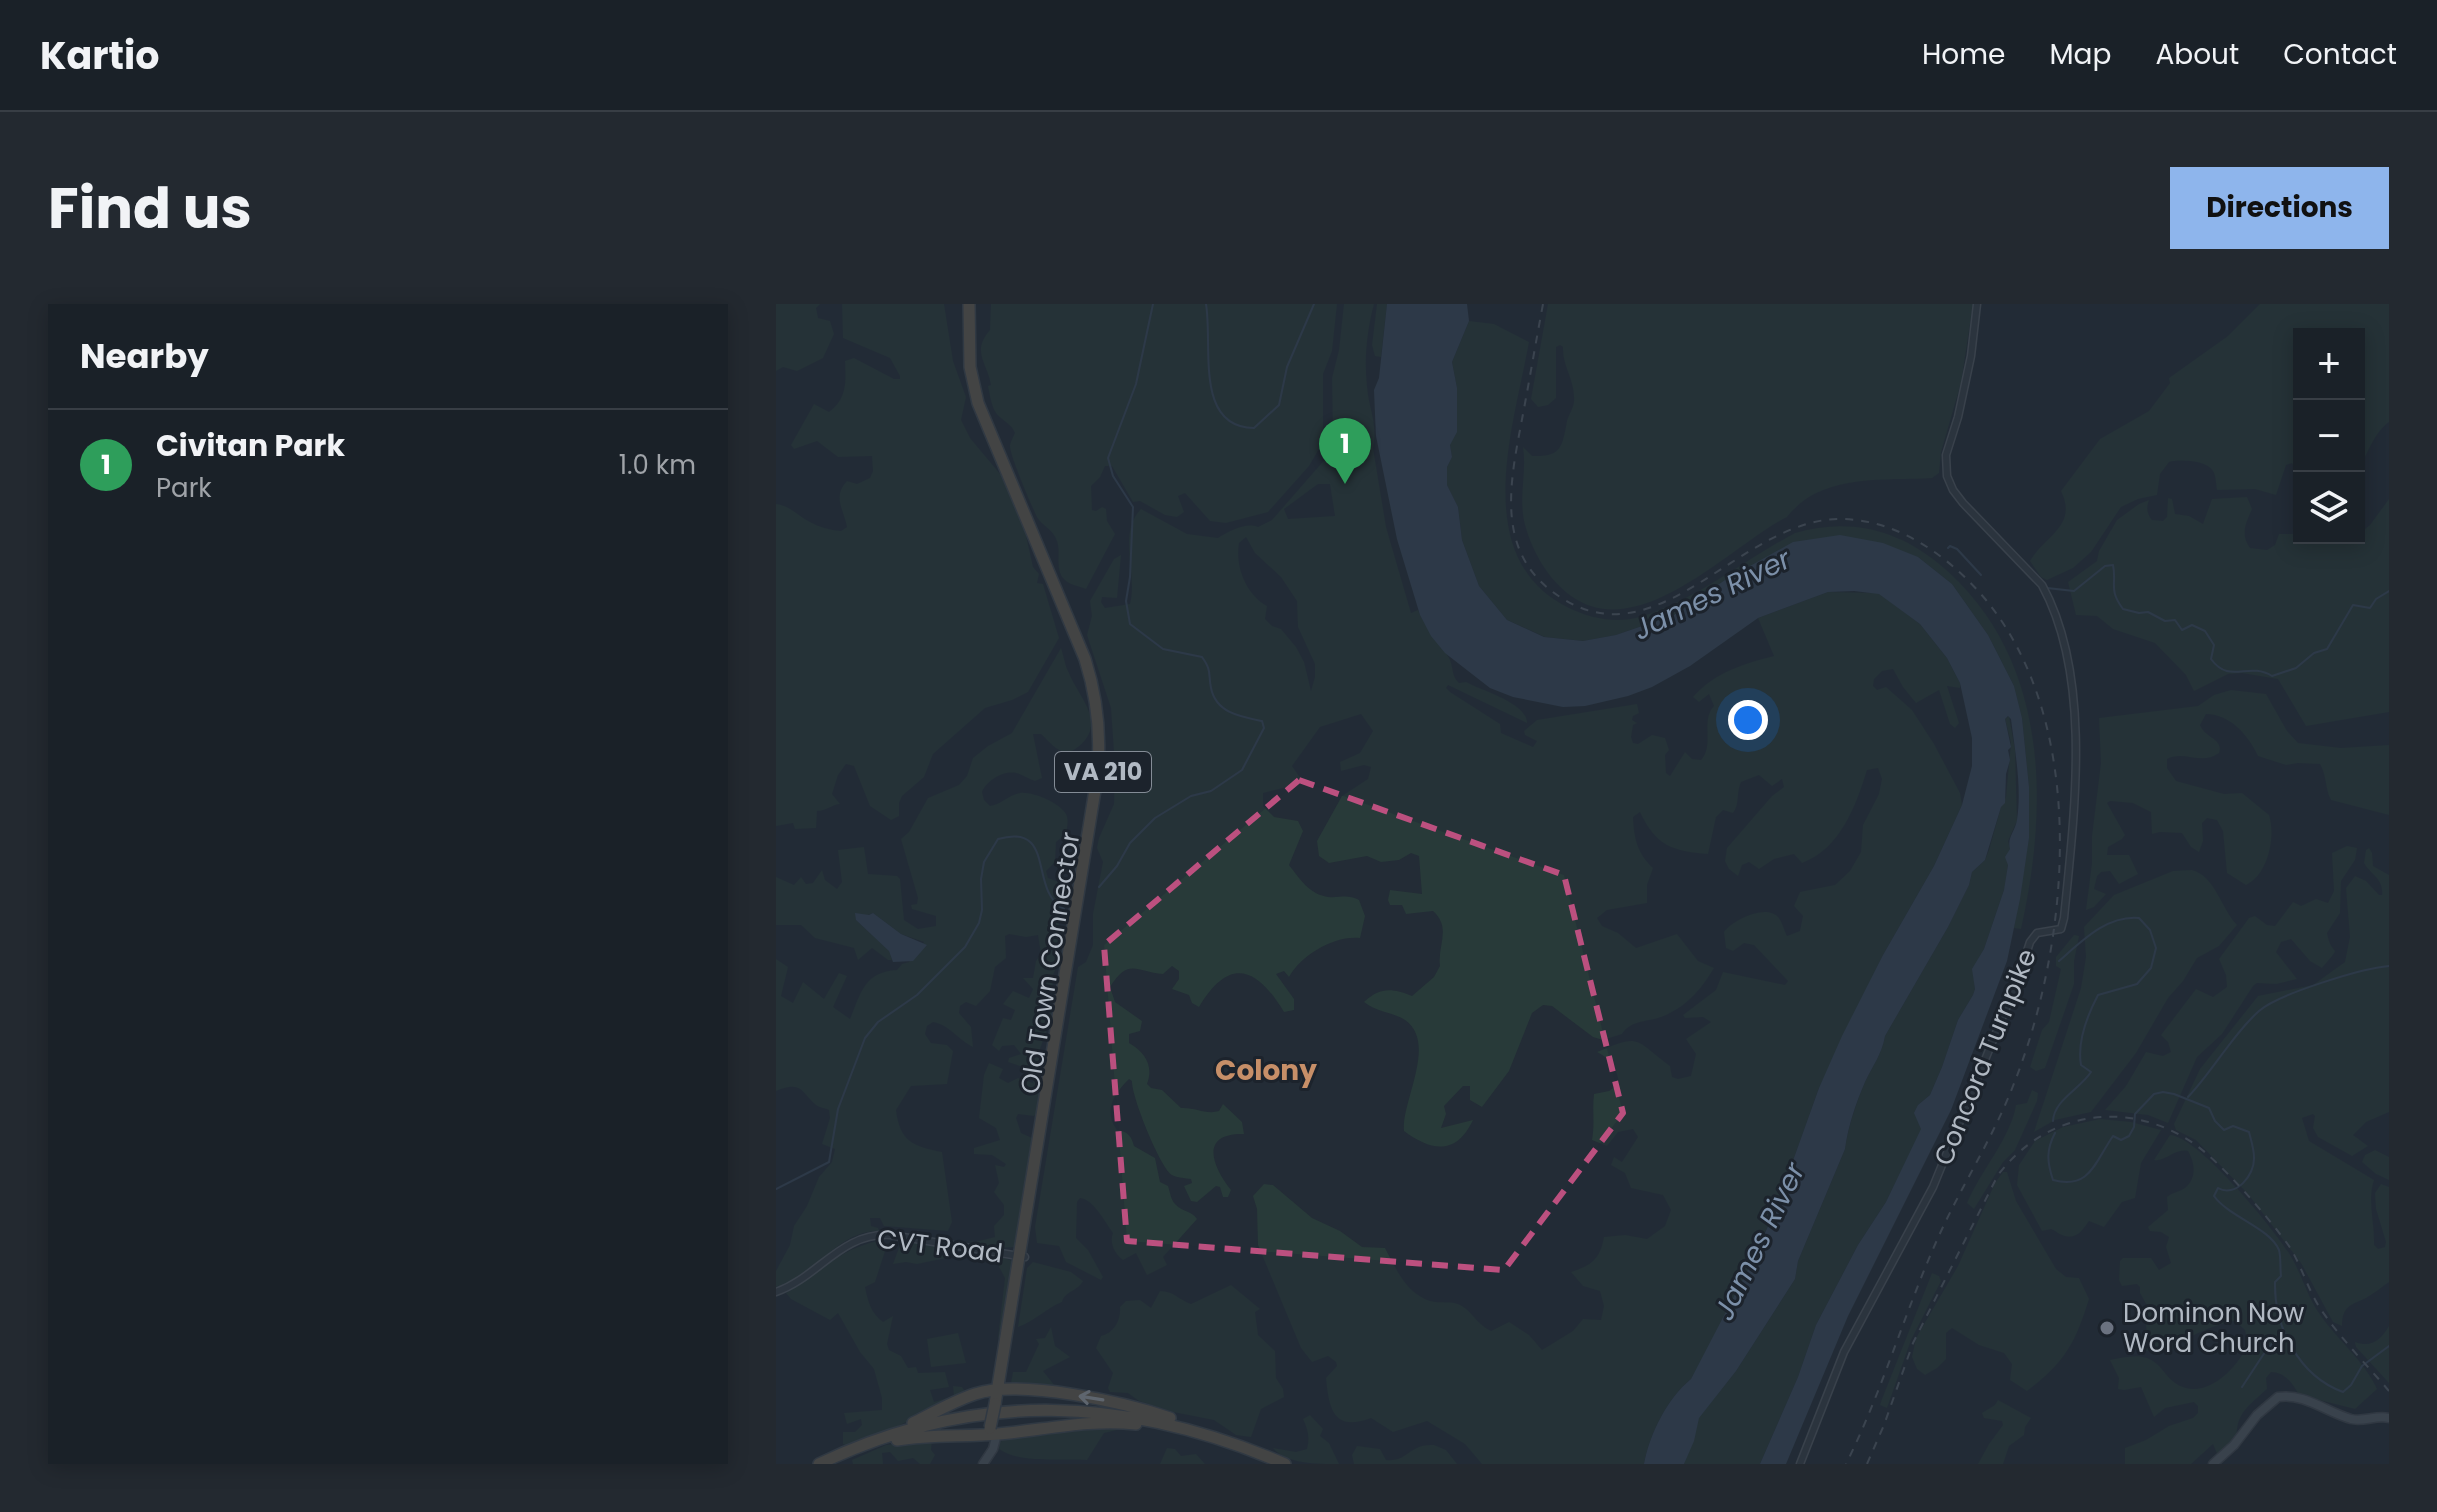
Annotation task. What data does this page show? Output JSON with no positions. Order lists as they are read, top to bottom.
{
  "streets": {
    "highway": ["VA 210", "Old Town Connector"],
    "street": ["Concord Turnpike", "CVT Road"]
  },
  "crossings": [
    ["Old Town Connector", "CVT Road"]
  ],
  "districts": ["Colony"],
  "water": ["James River"],
  "places": ["Dominon Now Word Church"],
  "page": {
    "header": "Kartio",
    "nav": [
      "Home",
      "Map",
      "About",
      "Contact"
    ],
    "title": "Find us",
    "buttons": "Directions",
    "heading": "Nearby",
    "map_buttons": ["+", "−"],
    "list": [
      {
        "mark": "1",
        "name": "Civitan Park",
        "note": "Park",
        "value": "1.0 km"
      }
    ],
    "pins": "1"
  }
}
